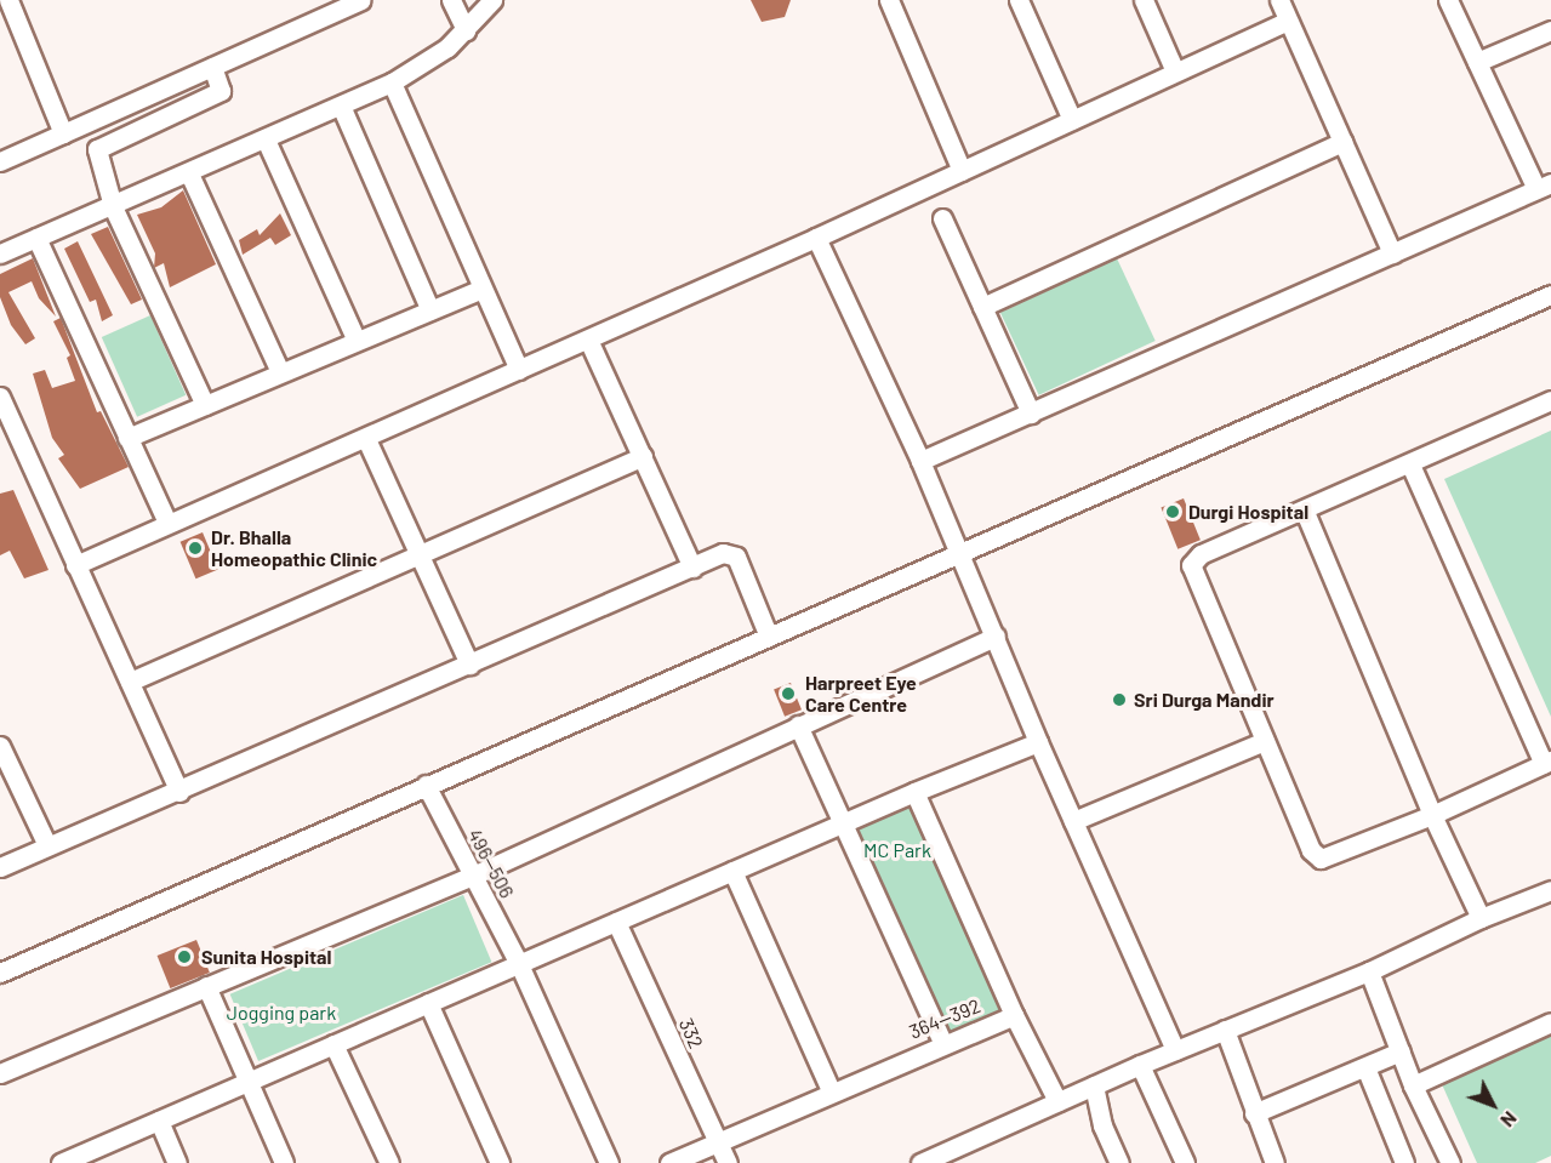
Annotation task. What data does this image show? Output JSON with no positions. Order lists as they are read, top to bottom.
{
  "streets": {
    "street": ["496--506", "364--392", "332"]
  },
  "crossings": [
    ["364--392", "332"]
  ],
  "parks": ["MC Park", "Jogging park"],
  "places": [
    "Durgi Hospital",
    "Dr. Bhalla Homeopathic Clinic",
    "Harpreet Eye Care Centre",
    "Sri Durga Mandir",
    "Sunita Hospital"
  ],
  "north": "bottom right"
}
